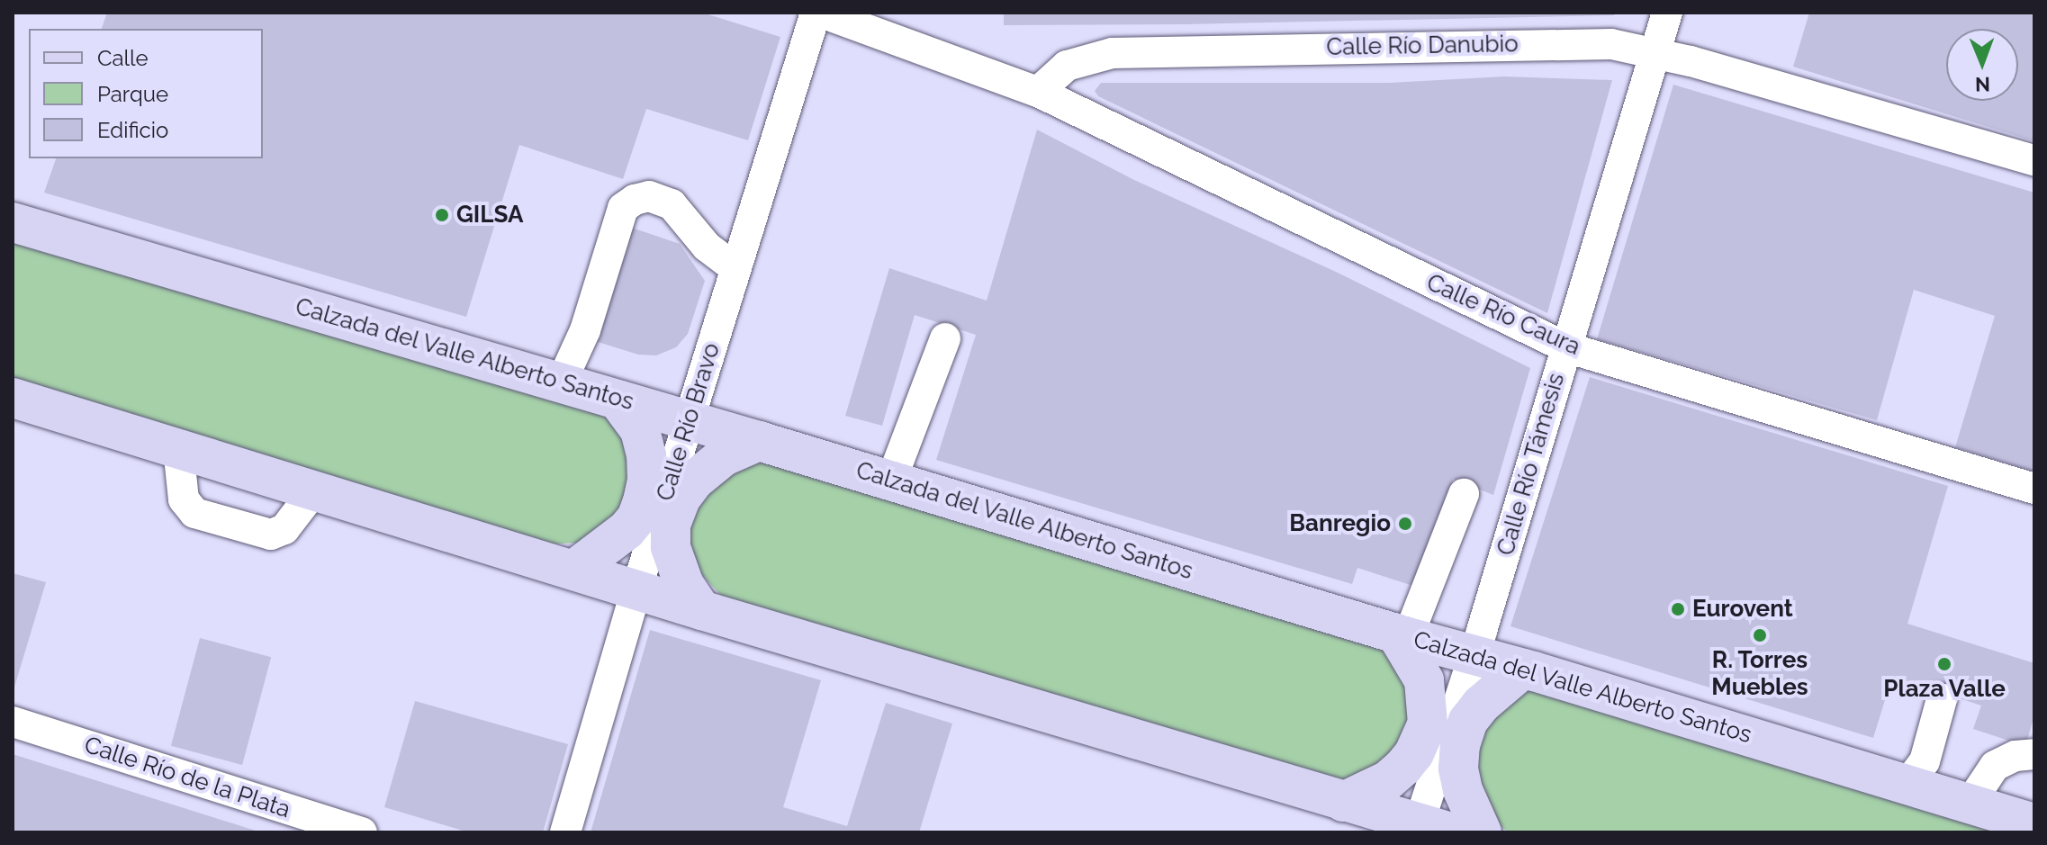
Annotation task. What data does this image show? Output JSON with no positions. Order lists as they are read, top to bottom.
{
  "streets": {
    "main road": ["Calzada del Valle Alberto Santos"],
    "street": [
      "Calle Río Danubio",
      "Calle Río Caura",
      "Calle Río Bravo",
      "Calle Río Támesis",
      "Calle Río de la Plata"
    ]
  },
  "crossings": [
    ["Calle Río Danubio", "Calle Río Caura"],
    ["Calle Río Danubio", "Calle Río Támesis"],
    ["Calle Río Caura", "Calle Río Támesis"],
    ["Calzada del Valle Alberto Santos", "Calle Río Bravo"],
    ["Calzada del Valle Alberto Santos", "Calle Río Támesis"]
  ],
  "places": [
    "GILSA",
    "Banregio",
    "Eurovent",
    "R. Torres Muebles",
    "Plaza Valle"
  ],
  "legend": ["Calle", "Parque", "Edificio"],
  "north": "bottom"
}
